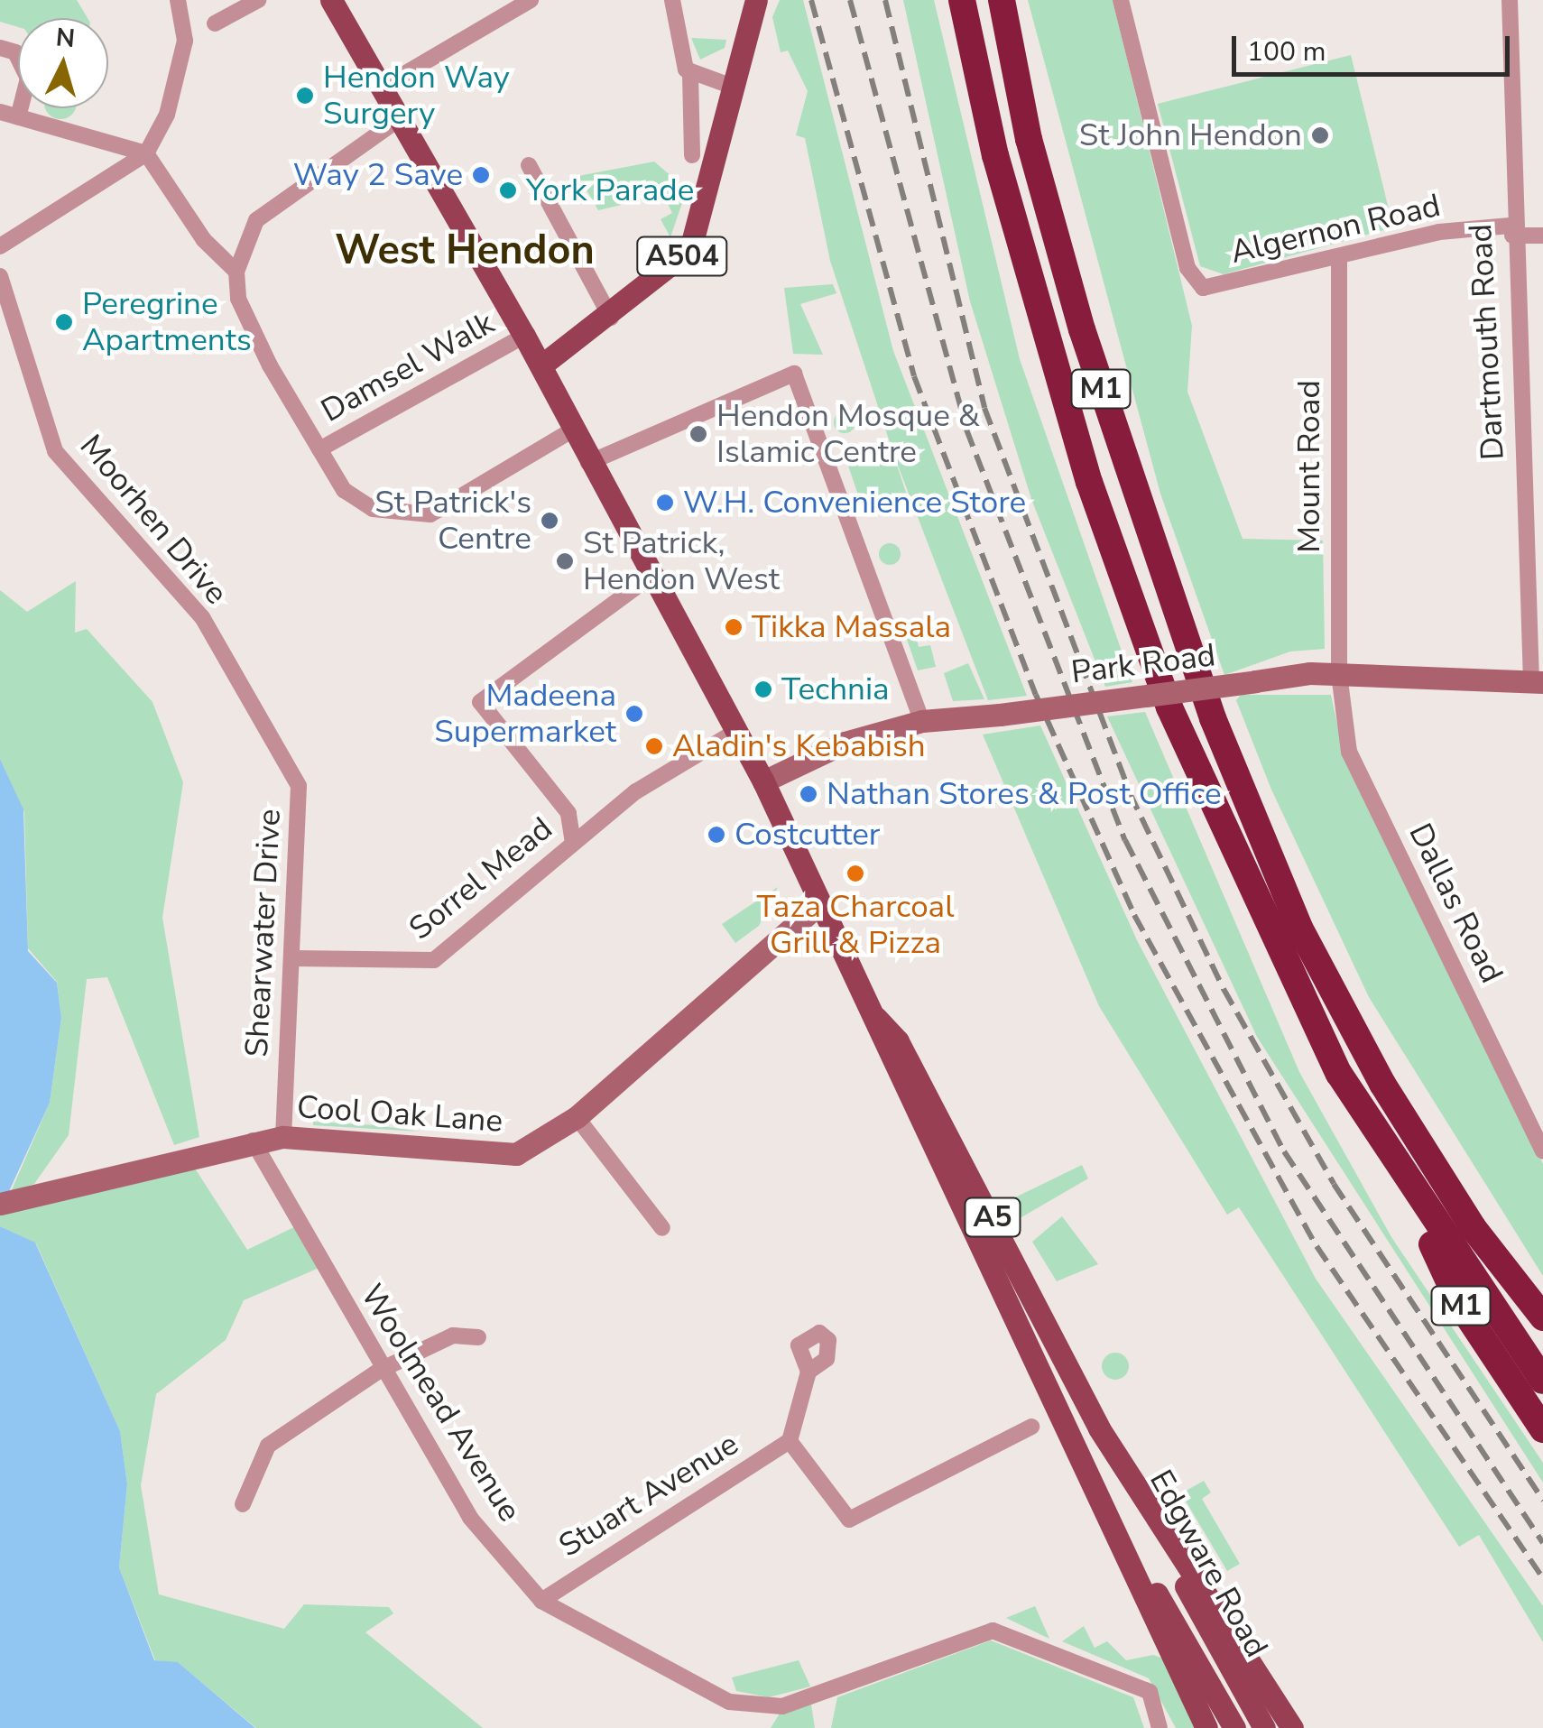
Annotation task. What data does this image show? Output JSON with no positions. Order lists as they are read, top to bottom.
{
  "streets": {
    "highway": ["M1"],
    "main road": ["A504", "A5", "Edgware Road"],
    "street": [
      "Algernon Road",
      "Dartmouth Road",
      "Damsel Walk",
      "Mount Road",
      "Moorhen Drive",
      "Park Road",
      "Sorrel Mead",
      "Dallas Road",
      "Shearwater Drive",
      "Cool Oak Lane",
      "Woolmead Avenue",
      "Stuart Avenue"
    ]
  },
  "crossings": [
    ["Algernon Road", "Dartmouth Road"],
    ["Algernon Road", "Mount Road"],
    ["A504", "A5"],
    ["Dartmouth Road", "Park Road"],
    ["Damsel Walk", "A5"],
    ["Mount Road", "Park Road"],
    ["Mount Road", "Dallas Road"],
    ["Moorhen Drive", "Shearwater Drive"],
    ["Park Road", "Dallas Road"],
    ["Park Road", "A5"],
    ["Sorrel Mead", "Shearwater Drive"],
    ["Sorrel Mead", "A5"],
    ["Shearwater Drive", "Cool Oak Lane"],
    ["Cool Oak Lane", "A5"],
    ["Cool Oak Lane", "Woolmead Avenue"],
    ["A5", "Edgware Road"],
    ["Woolmead Avenue", "Stuart Avenue"]
  ],
  "districts": ["West Hendon"],
  "places": [
    "Hendon Way Surgery",
    "St John Hendon",
    "Way 2 Save",
    "York Parade",
    "Peregrine Apartments",
    "Hendon Mosque & Islamic Centre",
    "W.H. Convenience Store",
    "St Patrick's Centre",
    "St Patrick, Hendon West",
    "Tikka Massala",
    "Technia",
    "Madeena Supermarket",
    "Aladin's Kebabish",
    "Nathan Stores & Post Office",
    "Costcutter",
    "Taza Charcoal Grill & Pizza"
  ],
  "scale_bar": "100 m",
  "north": "top"
}
